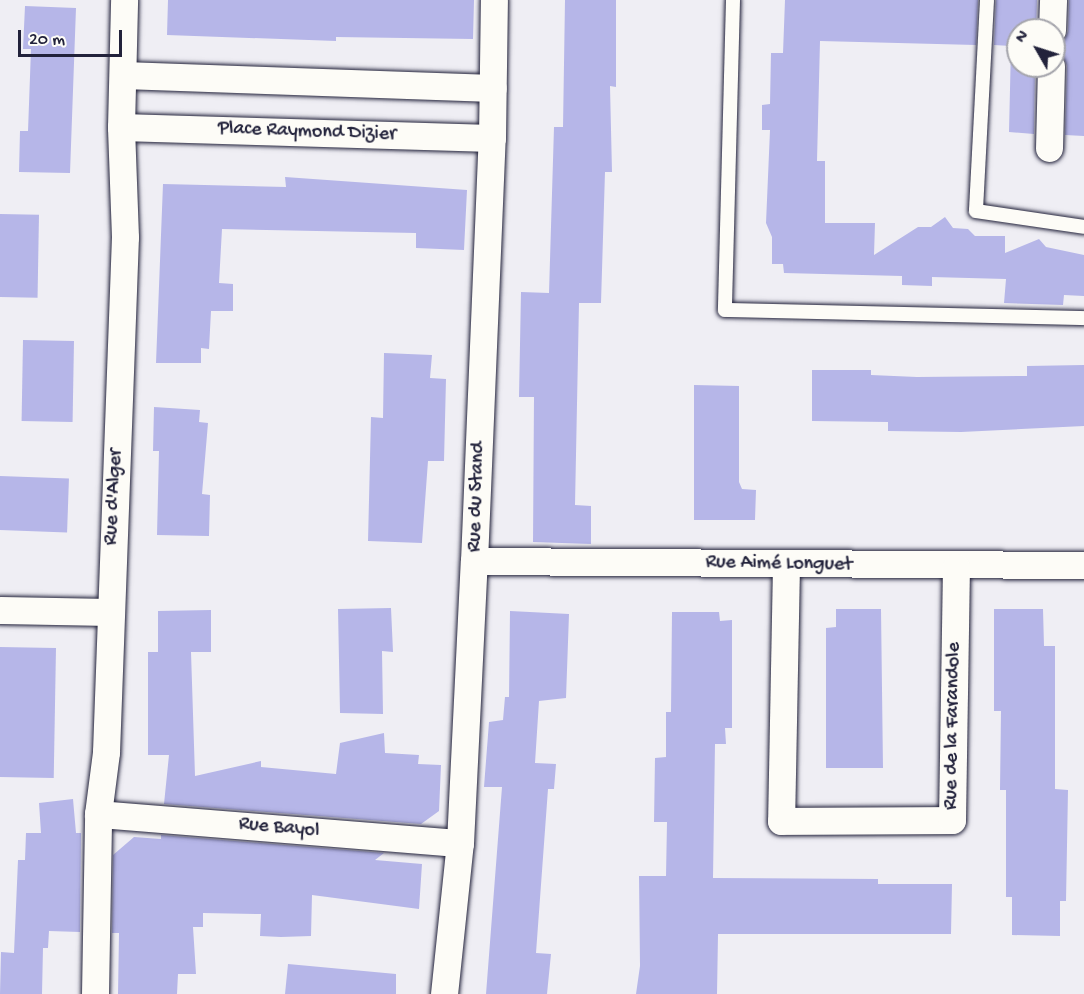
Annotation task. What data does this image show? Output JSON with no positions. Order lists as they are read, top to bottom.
{
  "streets": {
    "street": [
      "Place Raymond Dizier",
      "Rue d'Alger",
      "Rue du Stand",
      "Rue Aimé Longuet",
      "Rue de la Farandole",
      "Rue Bayol"
    ]
  },
  "crossings": [
    ["Place Raymond Dizier", "Rue d'Alger"],
    ["Place Raymond Dizier", "Rue du Stand"],
    ["Rue d'Alger", "Rue Bayol"],
    ["Rue du Stand", "Rue Aimé Longuet"],
    ["Rue du Stand", "Rue Bayol"],
    ["Rue Aimé Longuet", "Rue de la Farandole"]
  ],
  "scale_bar": "20 m",
  "north": "top left"
}
